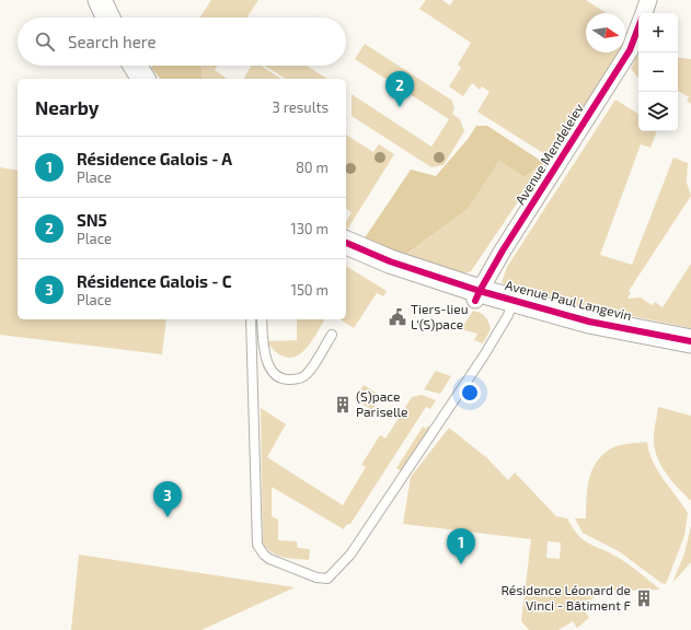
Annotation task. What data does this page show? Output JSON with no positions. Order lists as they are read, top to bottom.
{
  "streets": {
    "street": ["Avenue Mendeleiev", "Avenue Paul Langevin"]
  },
  "crossings": [
    ["Avenue Mendeleiev", "Avenue Paul Langevin"]
  ],
  "places": {
    "public building": ["Tiers-lieu L'(S)pace"],
    "building": ["(S)pace Pariselle", "Résidence Léonard de Vinci - Bâtiment F"]
  },
  "north": "right",
  "page": {
    "map_buttons": ["+", "−"],
    "search": "Search here",
    "pins": ["2", "3", "1"],
    "heading": ["Nearby", "3 results"],
    "list": [
      {
        "mark": "1",
        "name": "Résidence Galois - A",
        "note": "Place",
        "value": "80 m"
      },
      {
        "mark": "2",
        "name": "SN5",
        "note": "Place",
        "value": "130 m"
      },
      {
        "mark": "3",
        "name": "Résidence Galois - C",
        "note": "Place",
        "value": "150 m"
      }
    ]
  }
}
